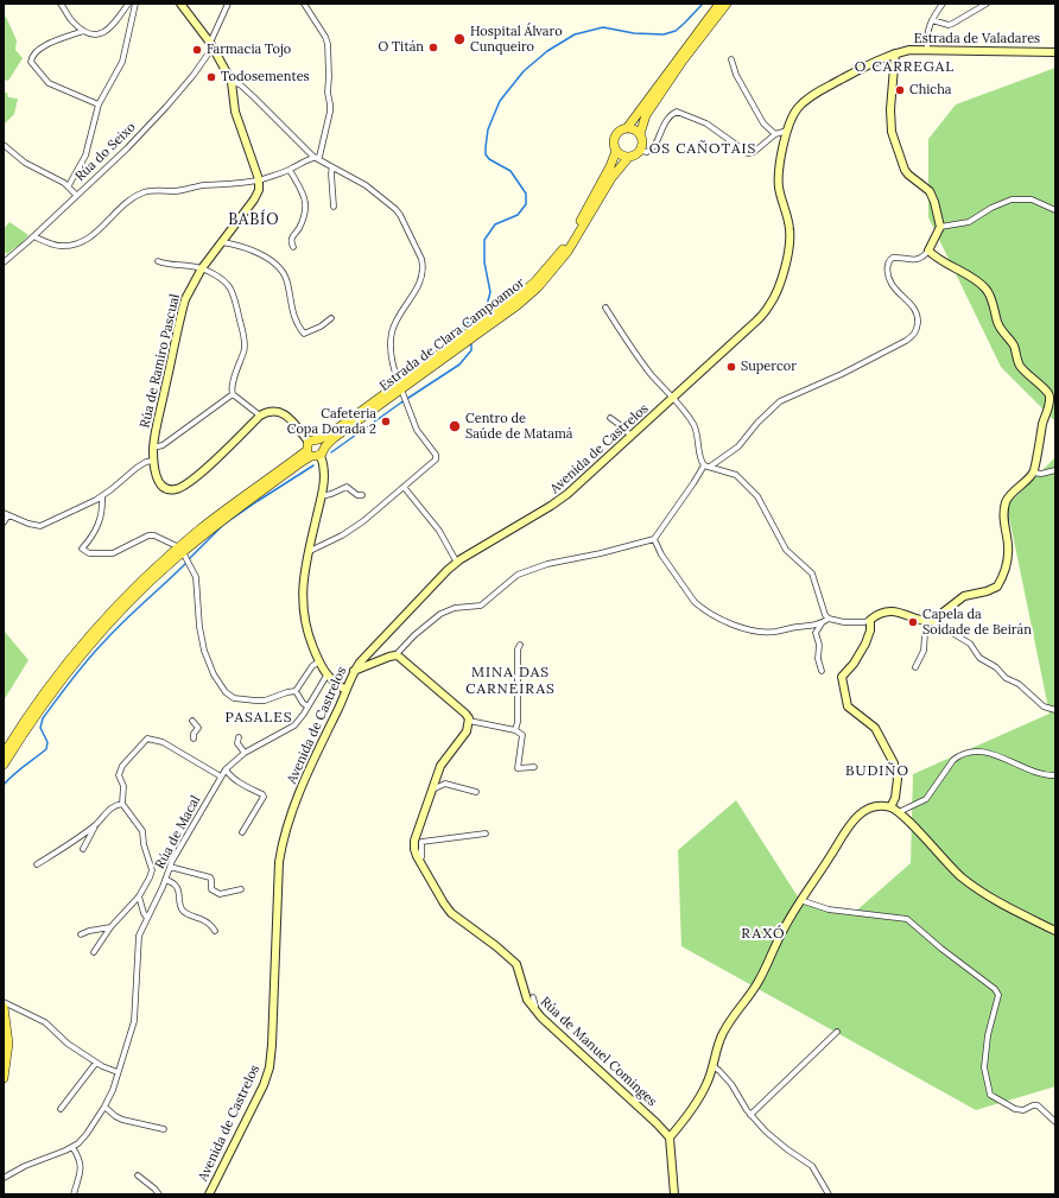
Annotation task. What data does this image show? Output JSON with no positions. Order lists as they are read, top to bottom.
{
  "streets": {
    "main road": ["Estrada de Clara Campoamor"],
    "street": [
      "Estrada de Valadares",
      "Rúa do Seixo",
      "Rúa de Ramiro Pascual",
      "Avenida de Castrelos",
      "Rúa de Macal",
      "Rúa de Manuel Cominges"
    ]
  },
  "crossings": [
    ["Estrada de Valadares", "Avenida de Castrelos"]
  ],
  "districts": [
    "O CARREGAL",
    "OS CAÑOTAIS",
    "BABÍO",
    "MINA DAS CARNEIRAS",
    "PASALES",
    "BUDIÑO",
    "RAXÓ"
  ],
  "places": [
    "Hospital Álvaro Cunqueiro",
    "O Titán",
    "Farmacia Tojo",
    "Todosementes",
    "Chicha",
    "Supercor",
    "Cafeteria Copa Dorada 2",
    "Centro de Saúde de Matamá",
    "Capela da Soidade de Beirán"
  ]
}
